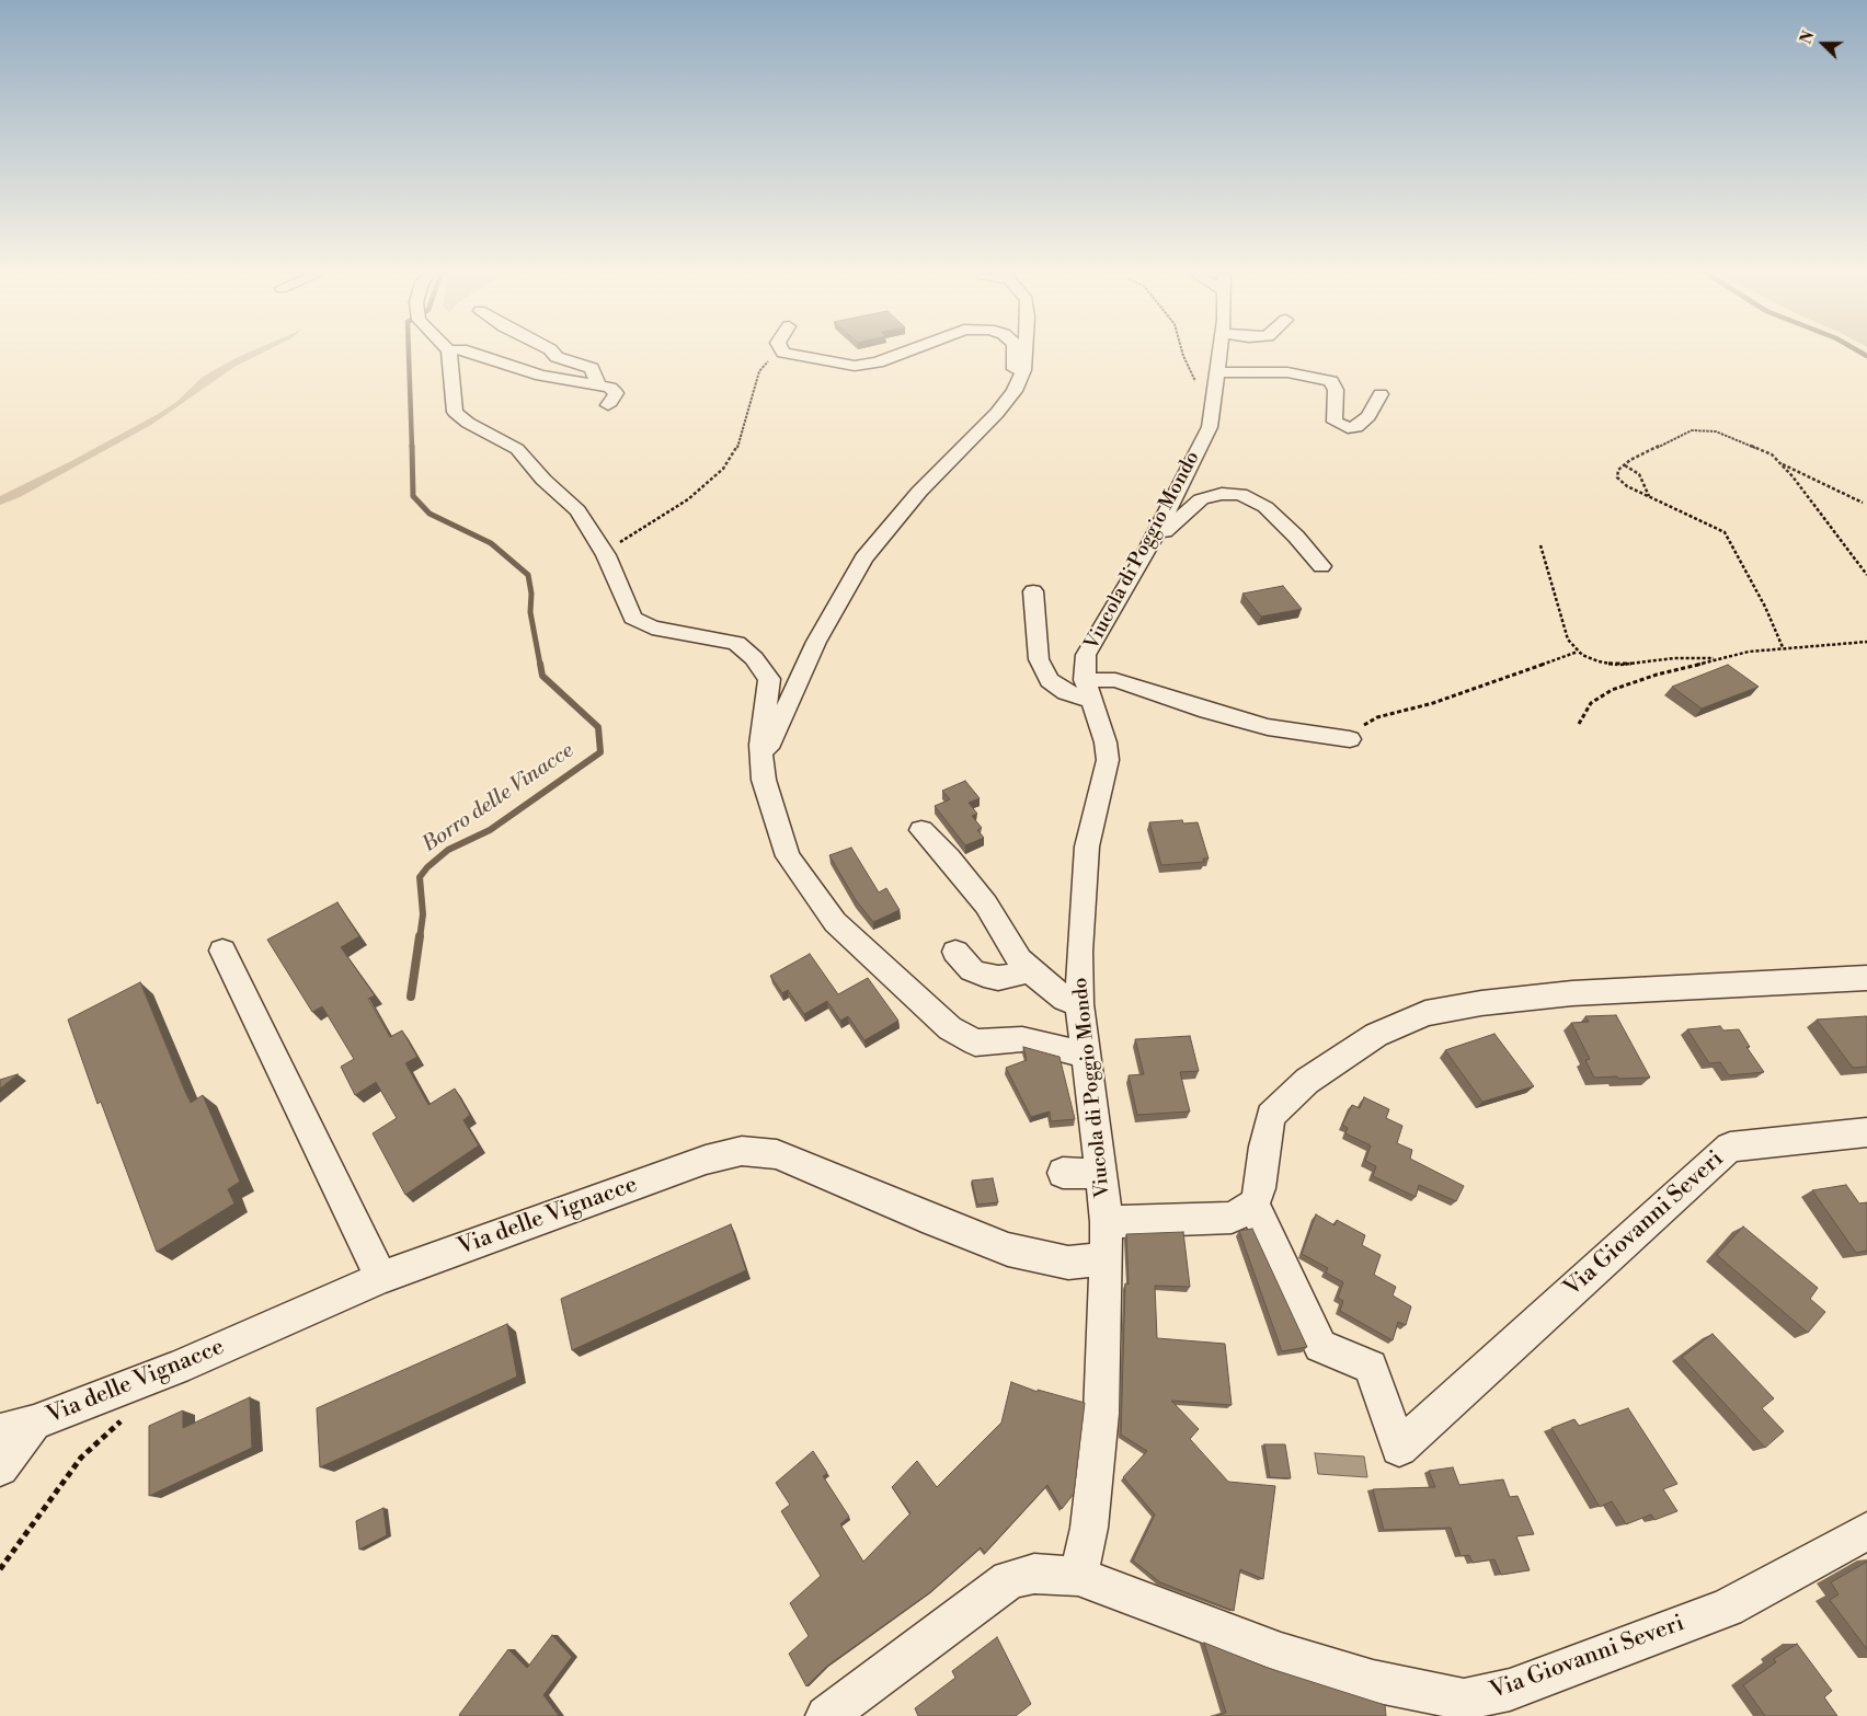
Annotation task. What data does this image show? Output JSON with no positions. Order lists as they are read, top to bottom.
{
  "streets": {
    "street": ["Viucola di Poggio Mondo", "Via delle Vignacce", "Via Giovanni Severi"]
  },
  "crossings": [
    ["Viucola di Poggio Mondo", "Via delle Vignacce"],
    ["Viucola di Poggio Mondo", "Via Giovanni Severi"]
  ],
  "water": ["Borro delle Vinacce"],
  "north": "left"
}
